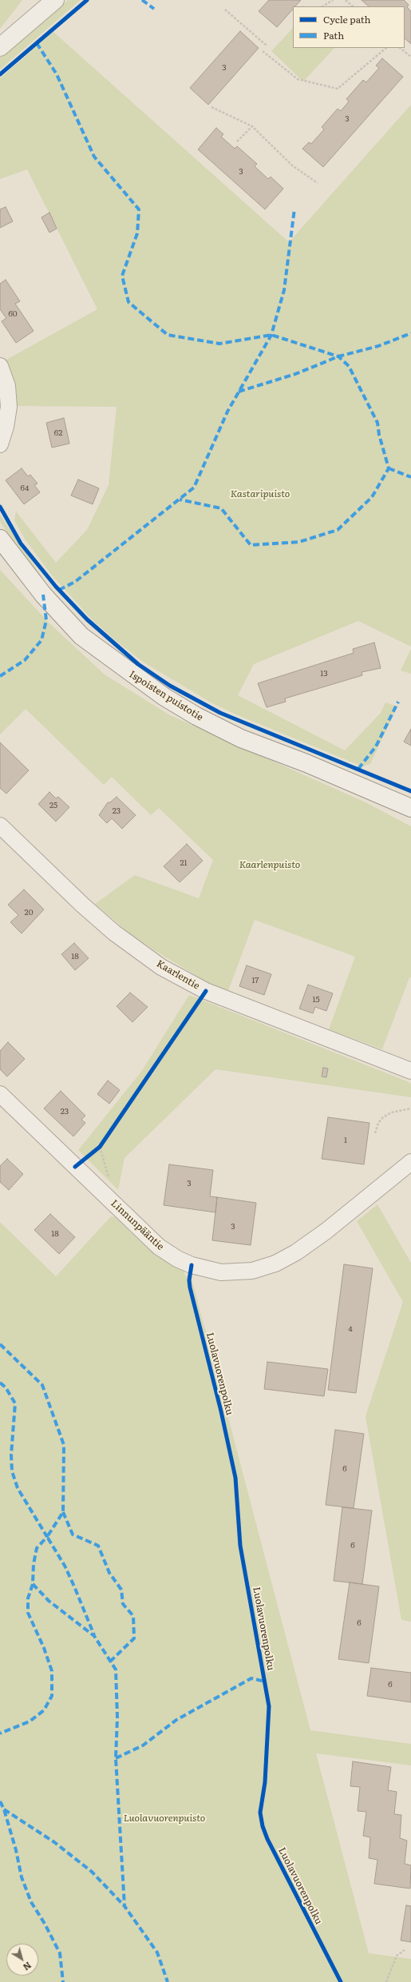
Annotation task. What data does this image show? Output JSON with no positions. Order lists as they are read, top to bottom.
{
  "streets": {
    "main road": ["Ispoisten puistotie"],
    "street": ["Kaarlentie", "Linnunpääntie"],
    "cycle path": ["Luolavuorenpolku"]
  },
  "parks": ["Kastaripuisto", "Kaarlenpuisto", "Luolavuorenpuisto"],
  "house_numbers": [
    "3",
    "3",
    "3",
    "60",
    "62",
    "64",
    "13",
    "25",
    "23",
    "21",
    "20",
    "18",
    "17",
    "15",
    "23",
    "1",
    "3",
    "3",
    "18",
    "4",
    "6",
    "6",
    "6",
    "6"
  ],
  "legend": ["Cycle path", "Path"],
  "north": "bottom right"
}
